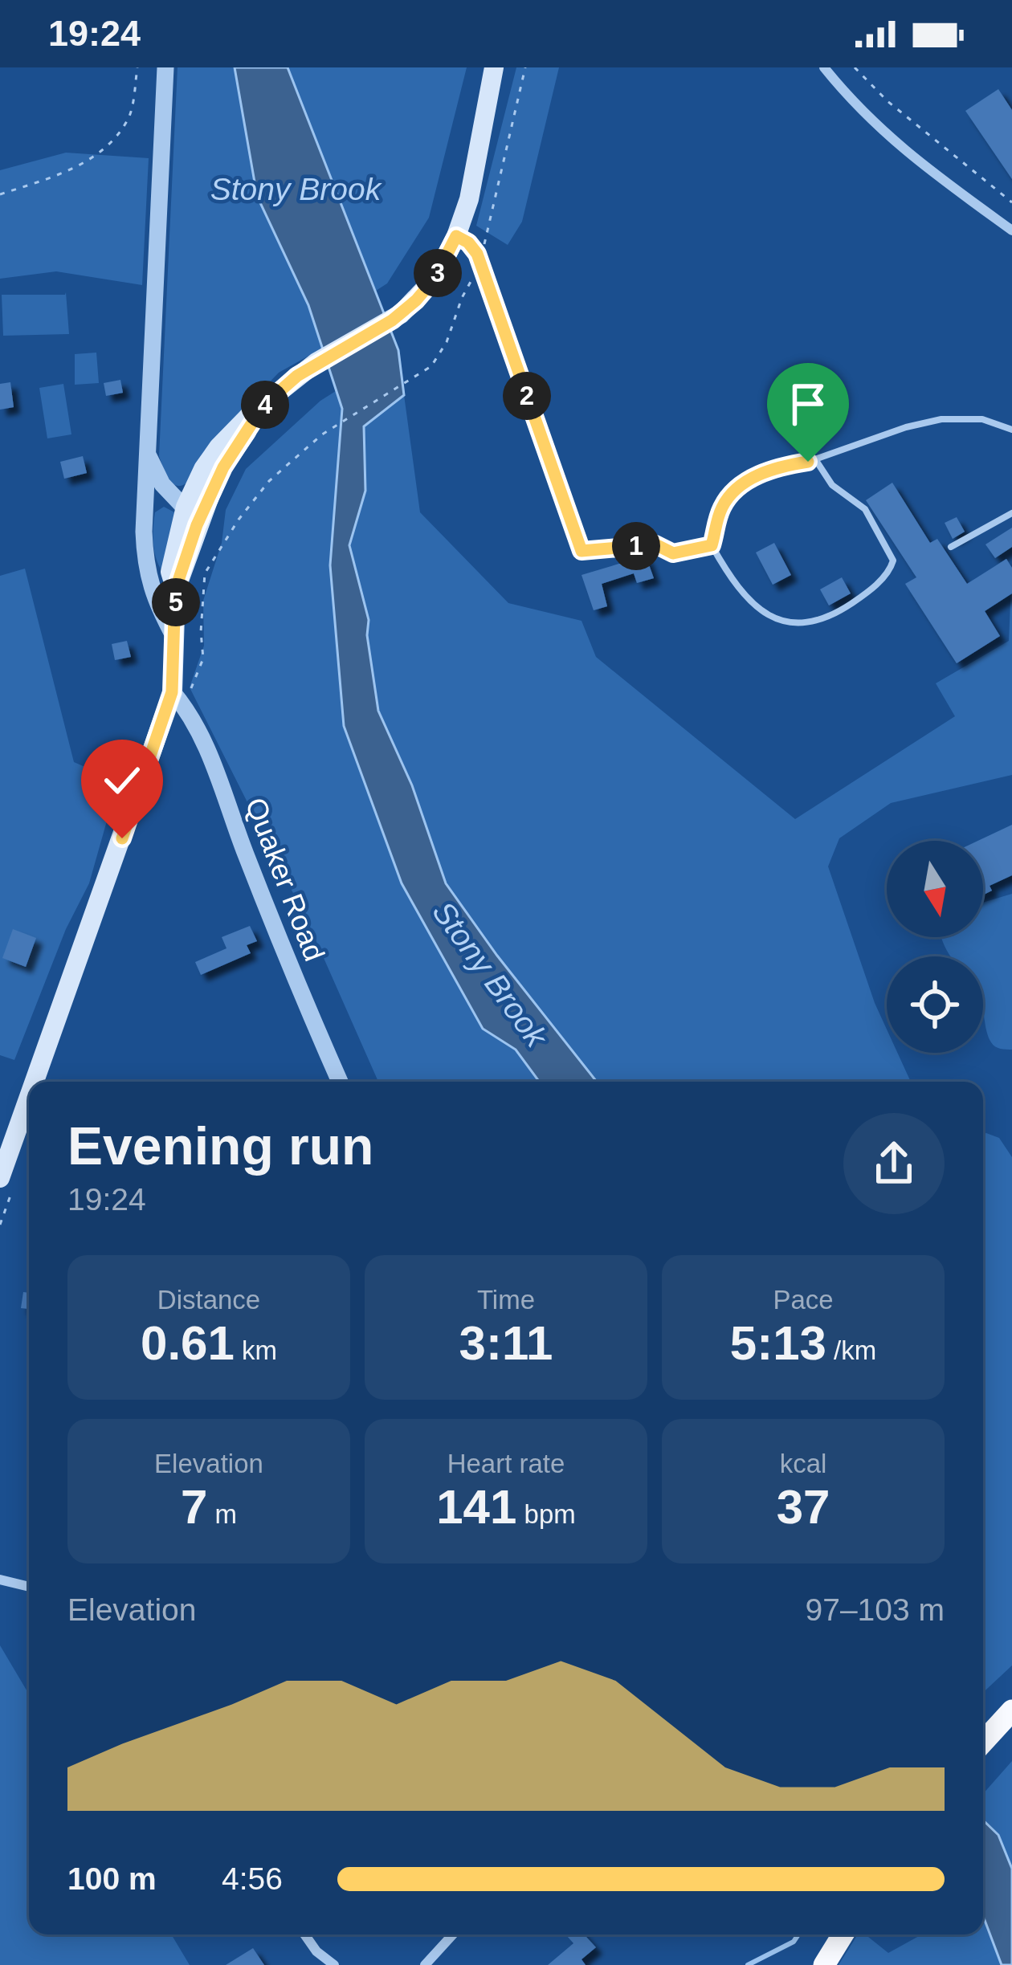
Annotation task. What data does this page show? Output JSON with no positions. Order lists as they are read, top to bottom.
{
  "streets": {
    "street": ["Quaker Road"]
  },
  "water": ["Stony Brook"],
  "north": "bottom",
  "page": {
    "status": "19:24",
    "pins": [
      "3",
      "2",
      "4",
      "1",
      "5"
    ],
    "heading": ["Evening run", "19:24"],
    "stats": [
      ["Distance", "0.61 km"],
      ["Time", "3:11"],
      ["Pace", "5:13 /km"],
      ["Elevation", "7 m"],
      ["Heart rate", "141 bpm"],
      ["kcal", "37"]
    ],
    "chart": ["Elevation", "97–103 m"],
    "list": [
      {
        "name": "100 m",
        "note": "4:56"
      }
    ]
  }
}
